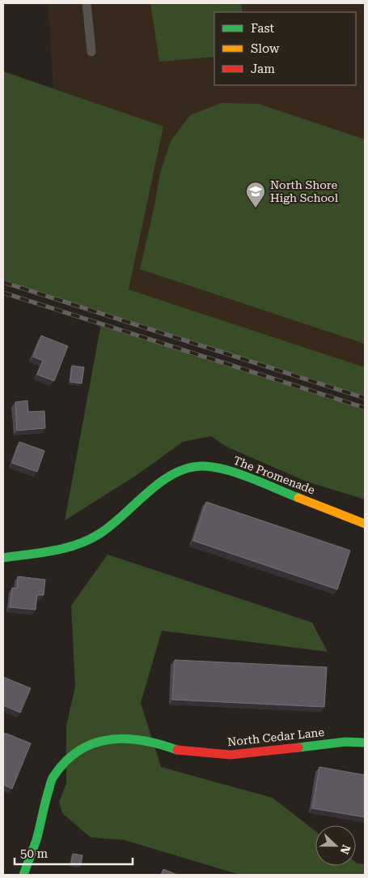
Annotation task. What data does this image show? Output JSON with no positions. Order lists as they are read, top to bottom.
{
  "streets": {
    "street": ["The Promenade", "North Cedar Lane"]
  },
  "places": {
    "school or university": ["North Shore High School"]
  },
  "legend": ["Fast", "Slow", "Jam"],
  "scale_bar": "50 m",
  "north": "right"
}
